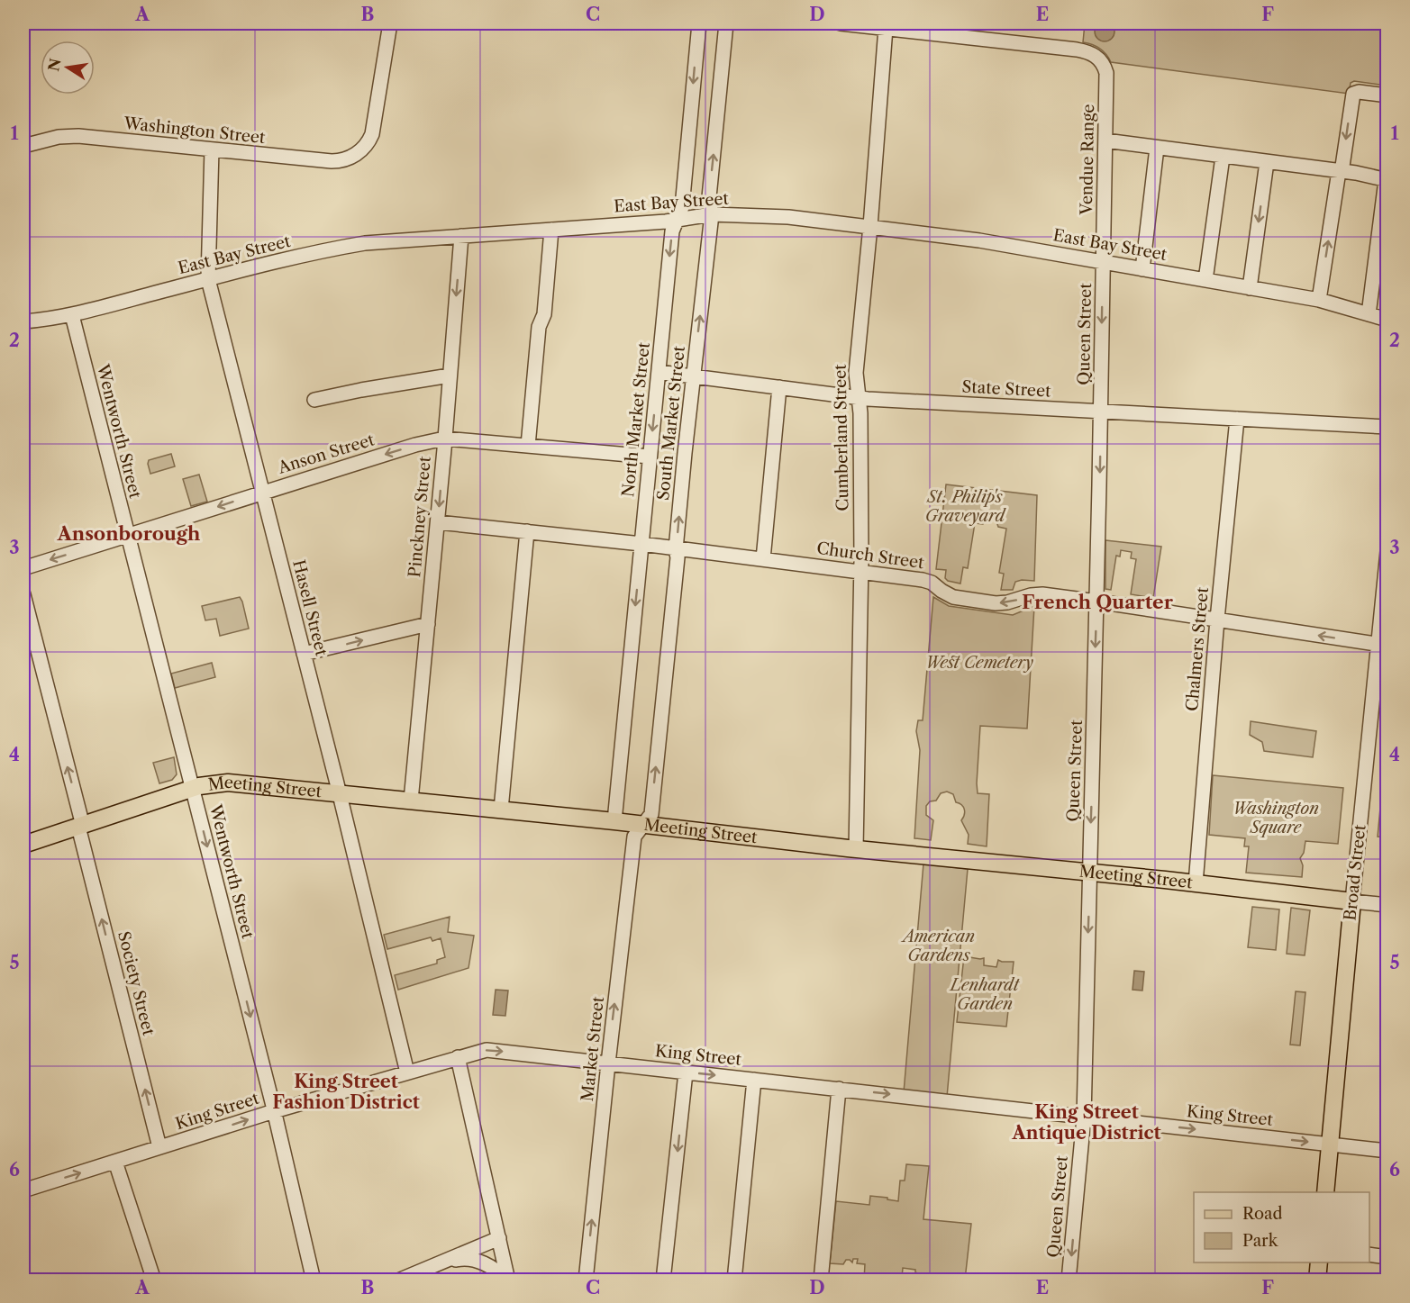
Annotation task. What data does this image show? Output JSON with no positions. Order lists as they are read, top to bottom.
{
  "streets": {
    "main road": ["Meeting Street", "Broad Street"],
    "street": [
      "Washington Street",
      "Vendue Range",
      "East Bay Street",
      "Queen Street",
      "State Street",
      "North Market Street",
      "South Market Street",
      "Wentworth Street",
      "Cumberland Street",
      "Anson Street",
      "Pinckney Street",
      "Church Street",
      "Hasell Street",
      "Chalmers Street",
      "Society Street",
      "Market Street",
      "King Street"
    ]
  },
  "crossings": [
    ["Washington Street", "Hasell Street"],
    ["Vendue Range", "East Bay Street"],
    ["Vendue Range", "Queen Street"],
    ["Vendue Range", "Cumberland Street"],
    ["East Bay Street", "Queen Street"],
    ["East Bay Street", "North Market Street"],
    ["East Bay Street", "South Market Street"],
    ["East Bay Street", "Wentworth Street"],
    ["East Bay Street", "Cumberland Street"],
    ["East Bay Street", "Pinckney Street"],
    ["East Bay Street", "Hasell Street"],
    ["Queen Street", "State Street"],
    ["Queen Street", "Church Street"],
    ["Queen Street", "Meeting Street"],
    ["Queen Street", "King Street"],
    ["State Street", "North Market Street"],
    ["State Street", "South Market Street"],
    ["State Street", "Cumberland Street"],
    ["State Street", "Chalmers Street"],
    ["North Market Street", "Anson Street"],
    ["North Market Street", "Church Street"],
    ["North Market Street", "Meeting Street"],
    ["South Market Street", "Church Street"],
    ["South Market Street", "Meeting Street"],
    ["South Market Street", "Market Street"],
    ["Wentworth Street", "Anson Street"],
    ["Wentworth Street", "Meeting Street"],
    ["Wentworth Street", "King Street"],
    ["Cumberland Street", "Church Street"],
    ["Cumberland Street", "Meeting Street"],
    ["Anson Street", "Pinckney Street"],
    ["Anson Street", "Hasell Street"],
    ["Pinckney Street", "Church Street"],
    ["Pinckney Street", "Meeting Street"],
    ["Church Street", "Chalmers Street"],
    ["Church Street", "Broad Street"],
    ["Hasell Street", "Meeting Street"],
    ["Hasell Street", "King Street"],
    ["Chalmers Street", "Meeting Street"],
    ["Meeting Street", "Broad Street"],
    ["Meeting Street", "Society Street"],
    ["Meeting Street", "Market Street"],
    ["Broad Street", "King Street"],
    ["Society Street", "King Street"],
    ["Market Street", "King Street"]
  ],
  "one_way": [
    "Queen Street",
    "South Market Street",
    "Anson Street",
    "Church Street",
    "Society Street",
    "King Street"
  ],
  "districts": [
    "Ansonborough",
    "French Quarter",
    "King Street Fashion District",
    "King Street Antique District"
  ],
  "parks": [
    "St. Philip's Graveyard",
    "West Cemetery",
    "Washington Square",
    "American Gardens",
    "Lenhardt Garden"
  ],
  "legend": ["Road", "Park"],
  "north": "left",
  "grid": {
    "columns": [
      "A",
      "B",
      "C",
      "D",
      "E",
      "F"
    ],
    "rows": [
      "1",
      "2",
      "3",
      "4",
      "5",
      "6"
    ]
  }
}
